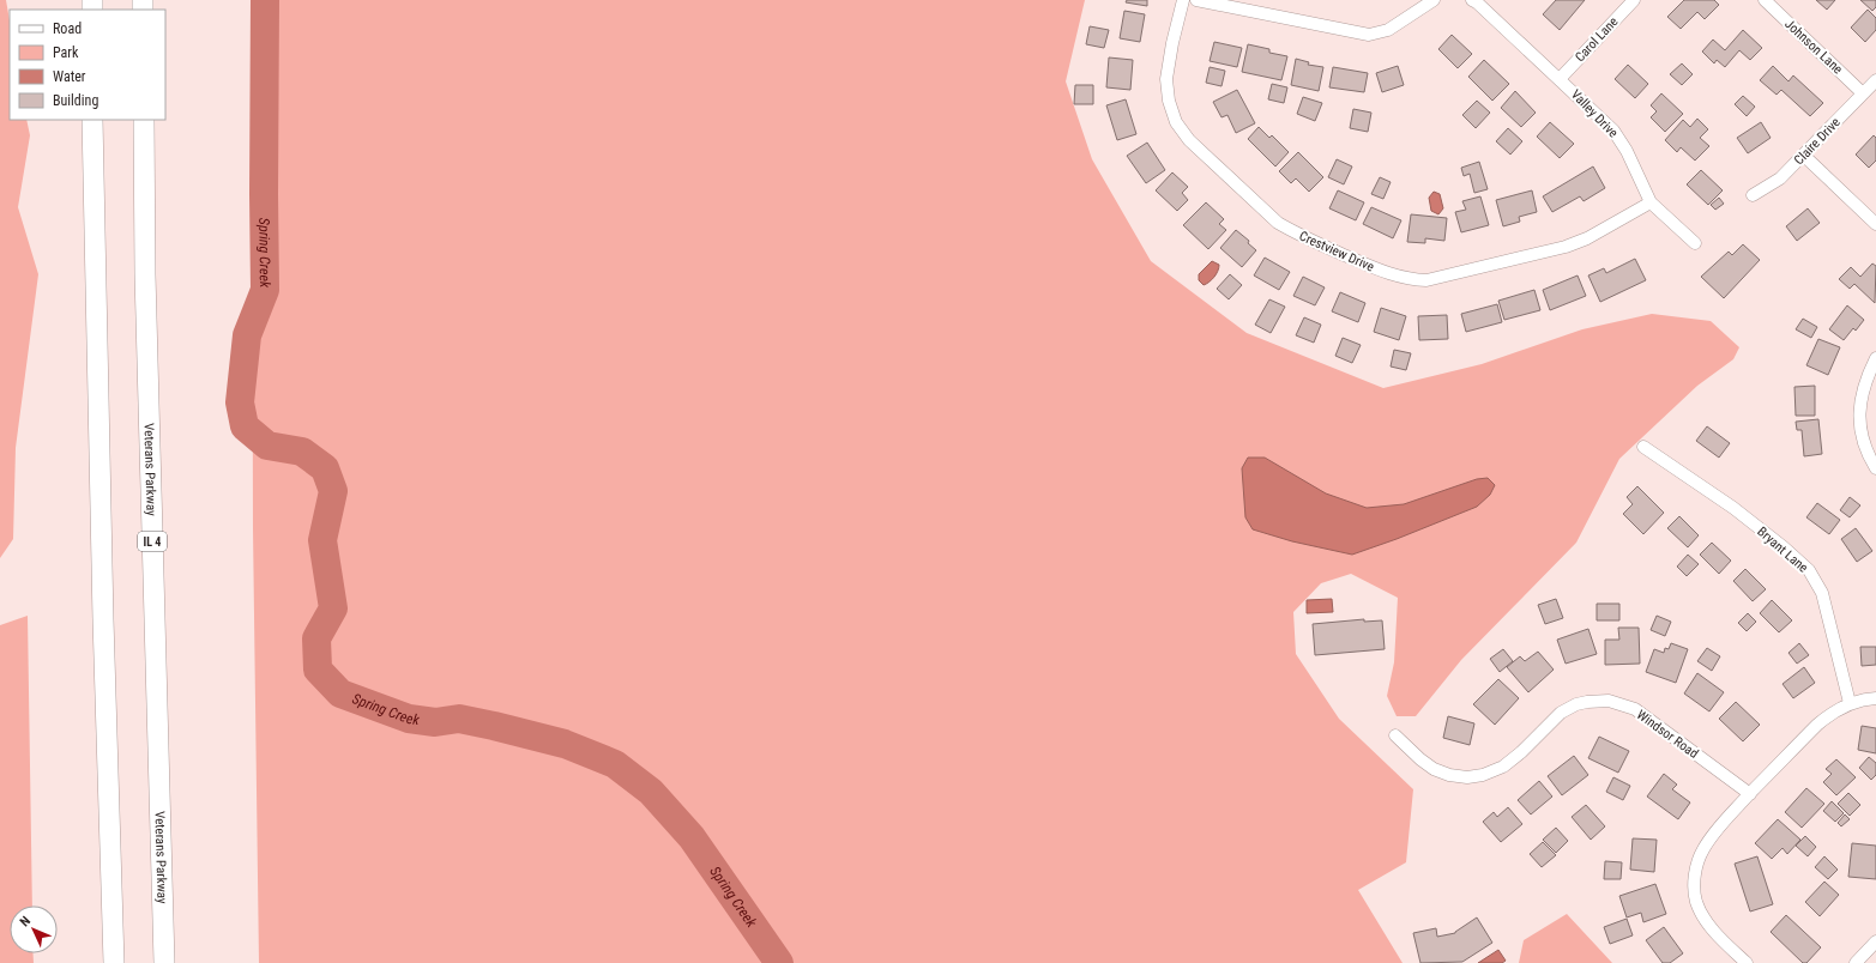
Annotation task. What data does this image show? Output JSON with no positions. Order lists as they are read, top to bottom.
{
  "streets": {
    "highway": ["Veterans Parkway", "IL 4"],
    "street": [
      "Carol Lane",
      "Johnson Lane",
      "Valley Drive",
      "Claire Drive",
      "Crestview Drive",
      "Bryant Lane",
      "Windsor Road"
    ]
  },
  "crossings": [
    ["Carol Lane", "Valley Drive"],
    ["Johnson Lane", "Claire Drive"],
    ["Valley Drive", "Crestview Drive"]
  ],
  "water": ["Spring Creek"],
  "legend": [
    "Road",
    "Park",
    "Water",
    "Building"
  ],
  "north": "top left"
}
